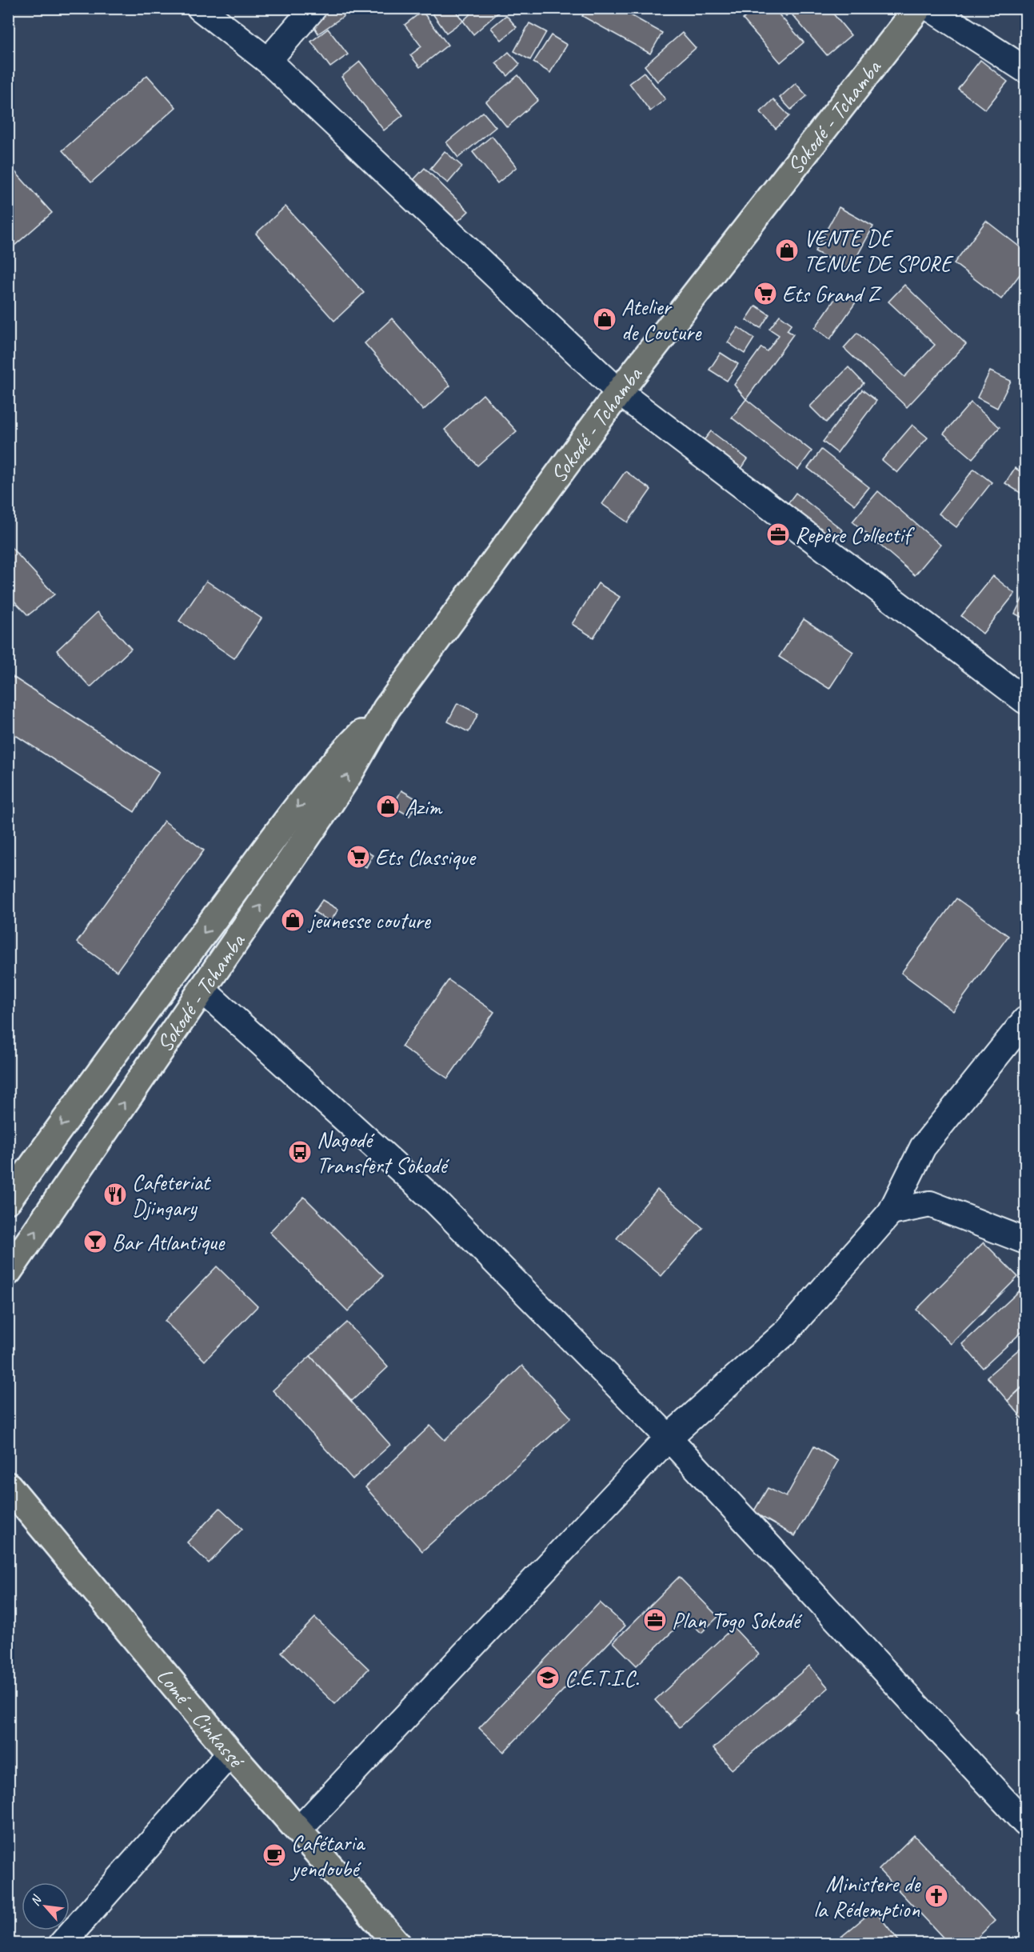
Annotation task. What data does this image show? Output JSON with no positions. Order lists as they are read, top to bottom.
{
  "streets": {
    "main road": ["Sokodé - Tchamba", "Lomé - Cinkassé"]
  },
  "places": {
    "shop": [
      "VENTE DE TENUE DE SPORE",
      "Atelier de Couture",
      "Azim",
      "jeunesse couture"
    ],
    "supermarket": ["Ets Grand Z", "Ets Classique"],
    "office": ["Repère Collectif", "Plan Togo Sokodé"],
    "bus stop": ["Nagodé Transfert Sokodé"],
    "restaurant": ["Cafeteriat Djingary"],
    "bar": ["Bar Atlantique"],
    "school or university": ["C.E.T.I.C."],
    "cafe": ["Cafétaria yendoubé"],
    "church": ["Ministere de la Rédemption"]
  },
  "north": "top left"
}
